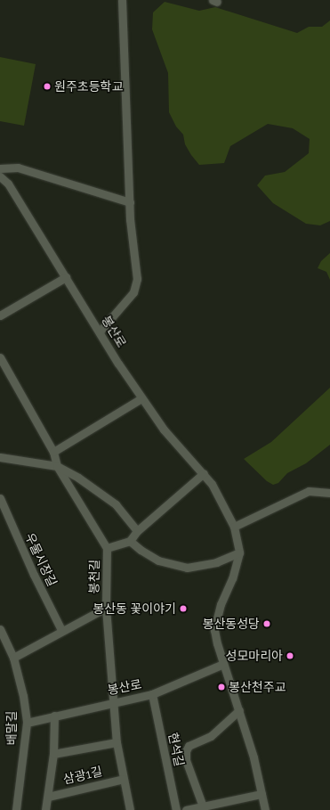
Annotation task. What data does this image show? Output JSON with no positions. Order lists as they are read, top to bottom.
{
  "streets": {
    "street": [
      "봉산로",
      "우물시장길",
      "봉천길",
      "배말길",
      "현석길",
      "삼광1길"
    ]
  },
  "crossings": [
    ["봉산로", "봉천길"],
    ["봉산로", "배말길"],
    ["봉산로", "현석길"]
  ],
  "places": [
    "원주초등학교",
    "봉산동 꽃이야기",
    "봉산동성당",
    "성모마리아",
    "봉산천주교"
  ]
}
